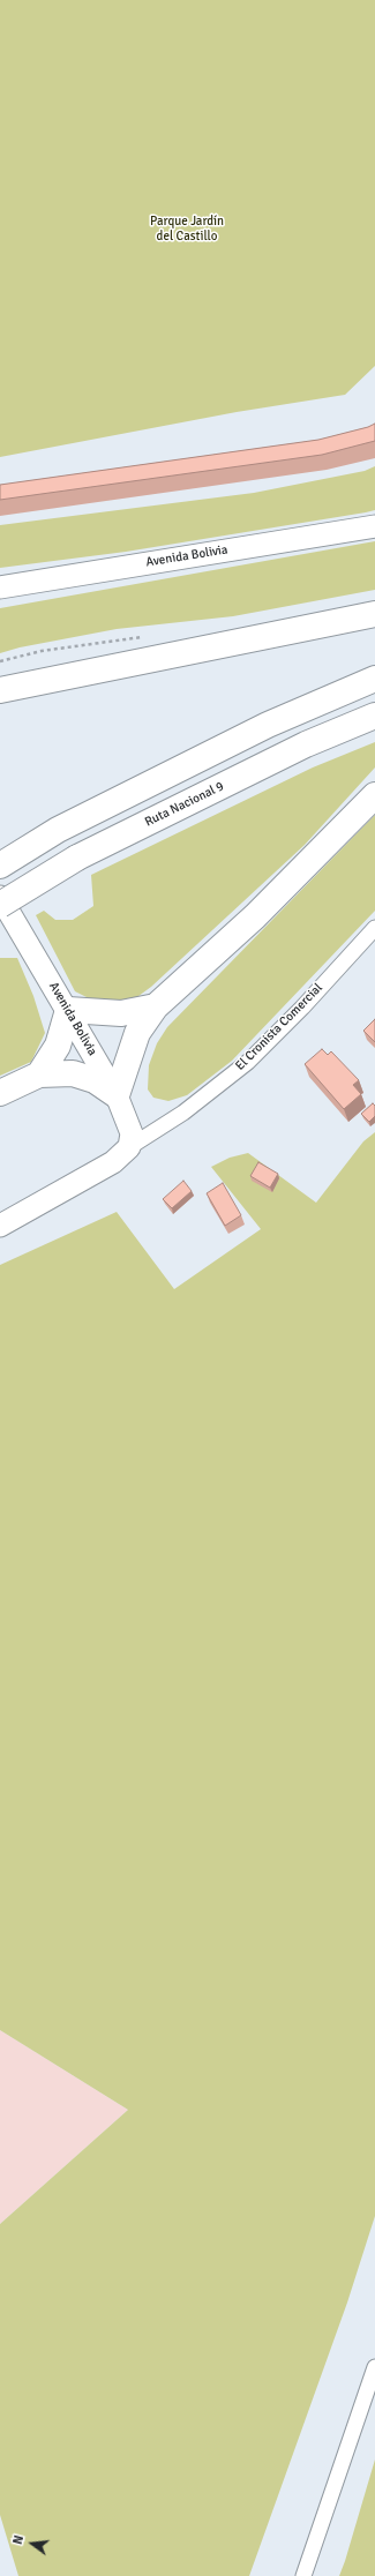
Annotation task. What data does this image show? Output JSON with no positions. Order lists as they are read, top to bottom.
{
  "streets": {
    "highway": ["Ruta Nacional 9"],
    "street": ["Avenida Bolivia", "El Cronista Comercial"]
  },
  "crossings": [
    ["Avenida Bolivia", "El Cronista Comercial"]
  ],
  "parks": ["Parque Jardín del Castillo"],
  "north": "left"
}
